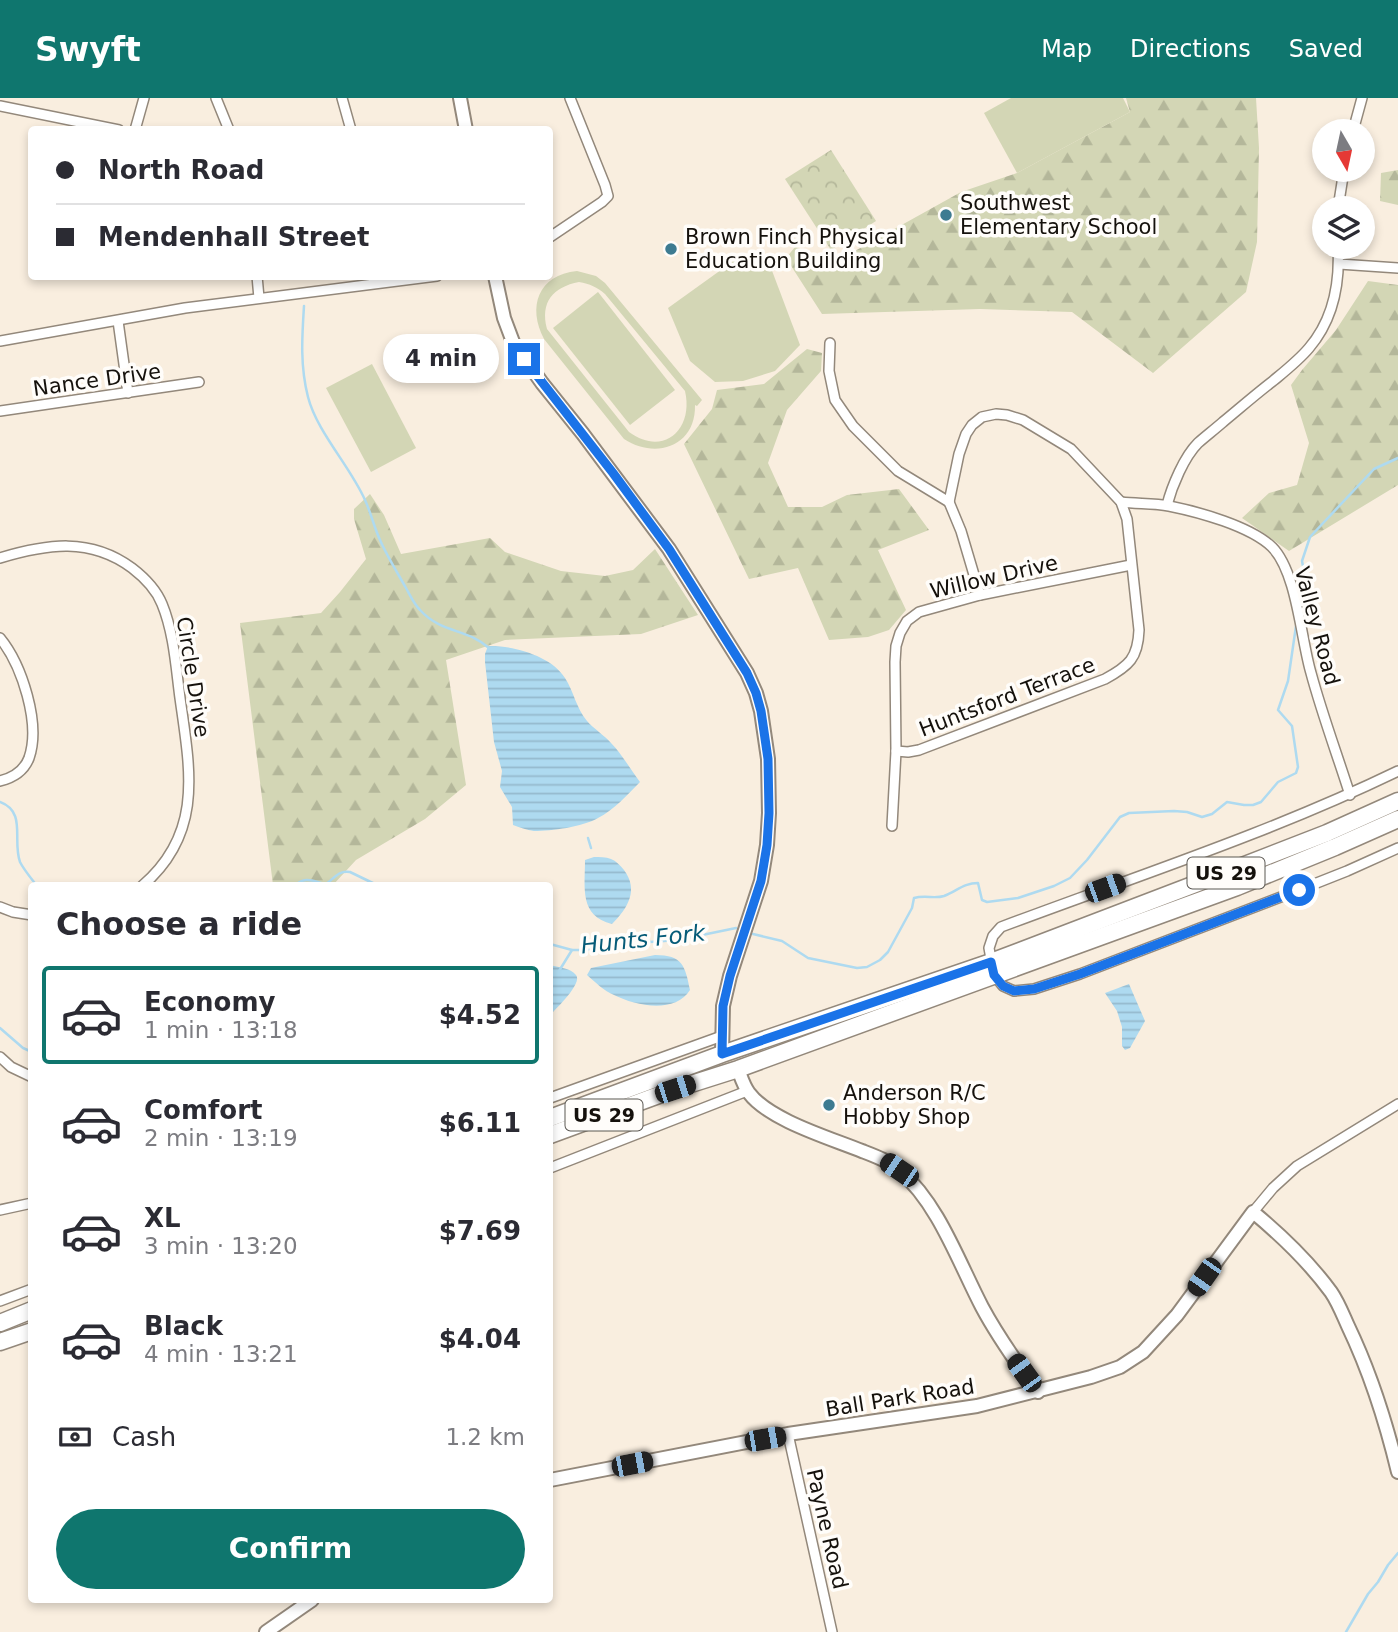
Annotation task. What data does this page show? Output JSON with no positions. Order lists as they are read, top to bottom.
{
  "streets": {
    "highway": ["US 29"],
    "street": [
      "Nance Drive",
      "Willow Drive",
      "Valley Road",
      "Circle Drive",
      "Huntsford Terrace",
      "Ball Park Road",
      "Payne Road"
    ]
  },
  "crossings": [
    ["Willow Drive", "Huntsford Terrace"],
    ["Valley Road", "Huntsford Terrace"],
    ["Ball Park Road", "Payne Road"]
  ],
  "water": ["Hunts Fork"],
  "places": ["Southwest Elementary School", "Brown Finch Physical Education Building", "Anderson R/C Hobby Shop"],
  "north": "bottom",
  "page": {
    "header": "Swyft",
    "nav": ["Map", "Directions", "Saved"],
    "banner": ["North Road", "Mendenhall Street"],
    "bubble": "4 min",
    "heading": "Choose a ride",
    "list": [
      {
        "name": "Economy",
        "note": "1 min · 13:18",
        "value": "$4.52"
      },
      {
        "name": "Comfort",
        "note": "2 min · 13:19",
        "value": "$6.11"
      },
      {
        "name": "XL",
        "note": "3 min · 13:20",
        "value": "$7.69"
      },
      {
        "name": "Black",
        "note": "4 min · 13:21",
        "value": "$4.04"
      }
    ],
    "pay": ["Cash", "1.2 km"],
    "buttons": "Confirm"
  }
}
